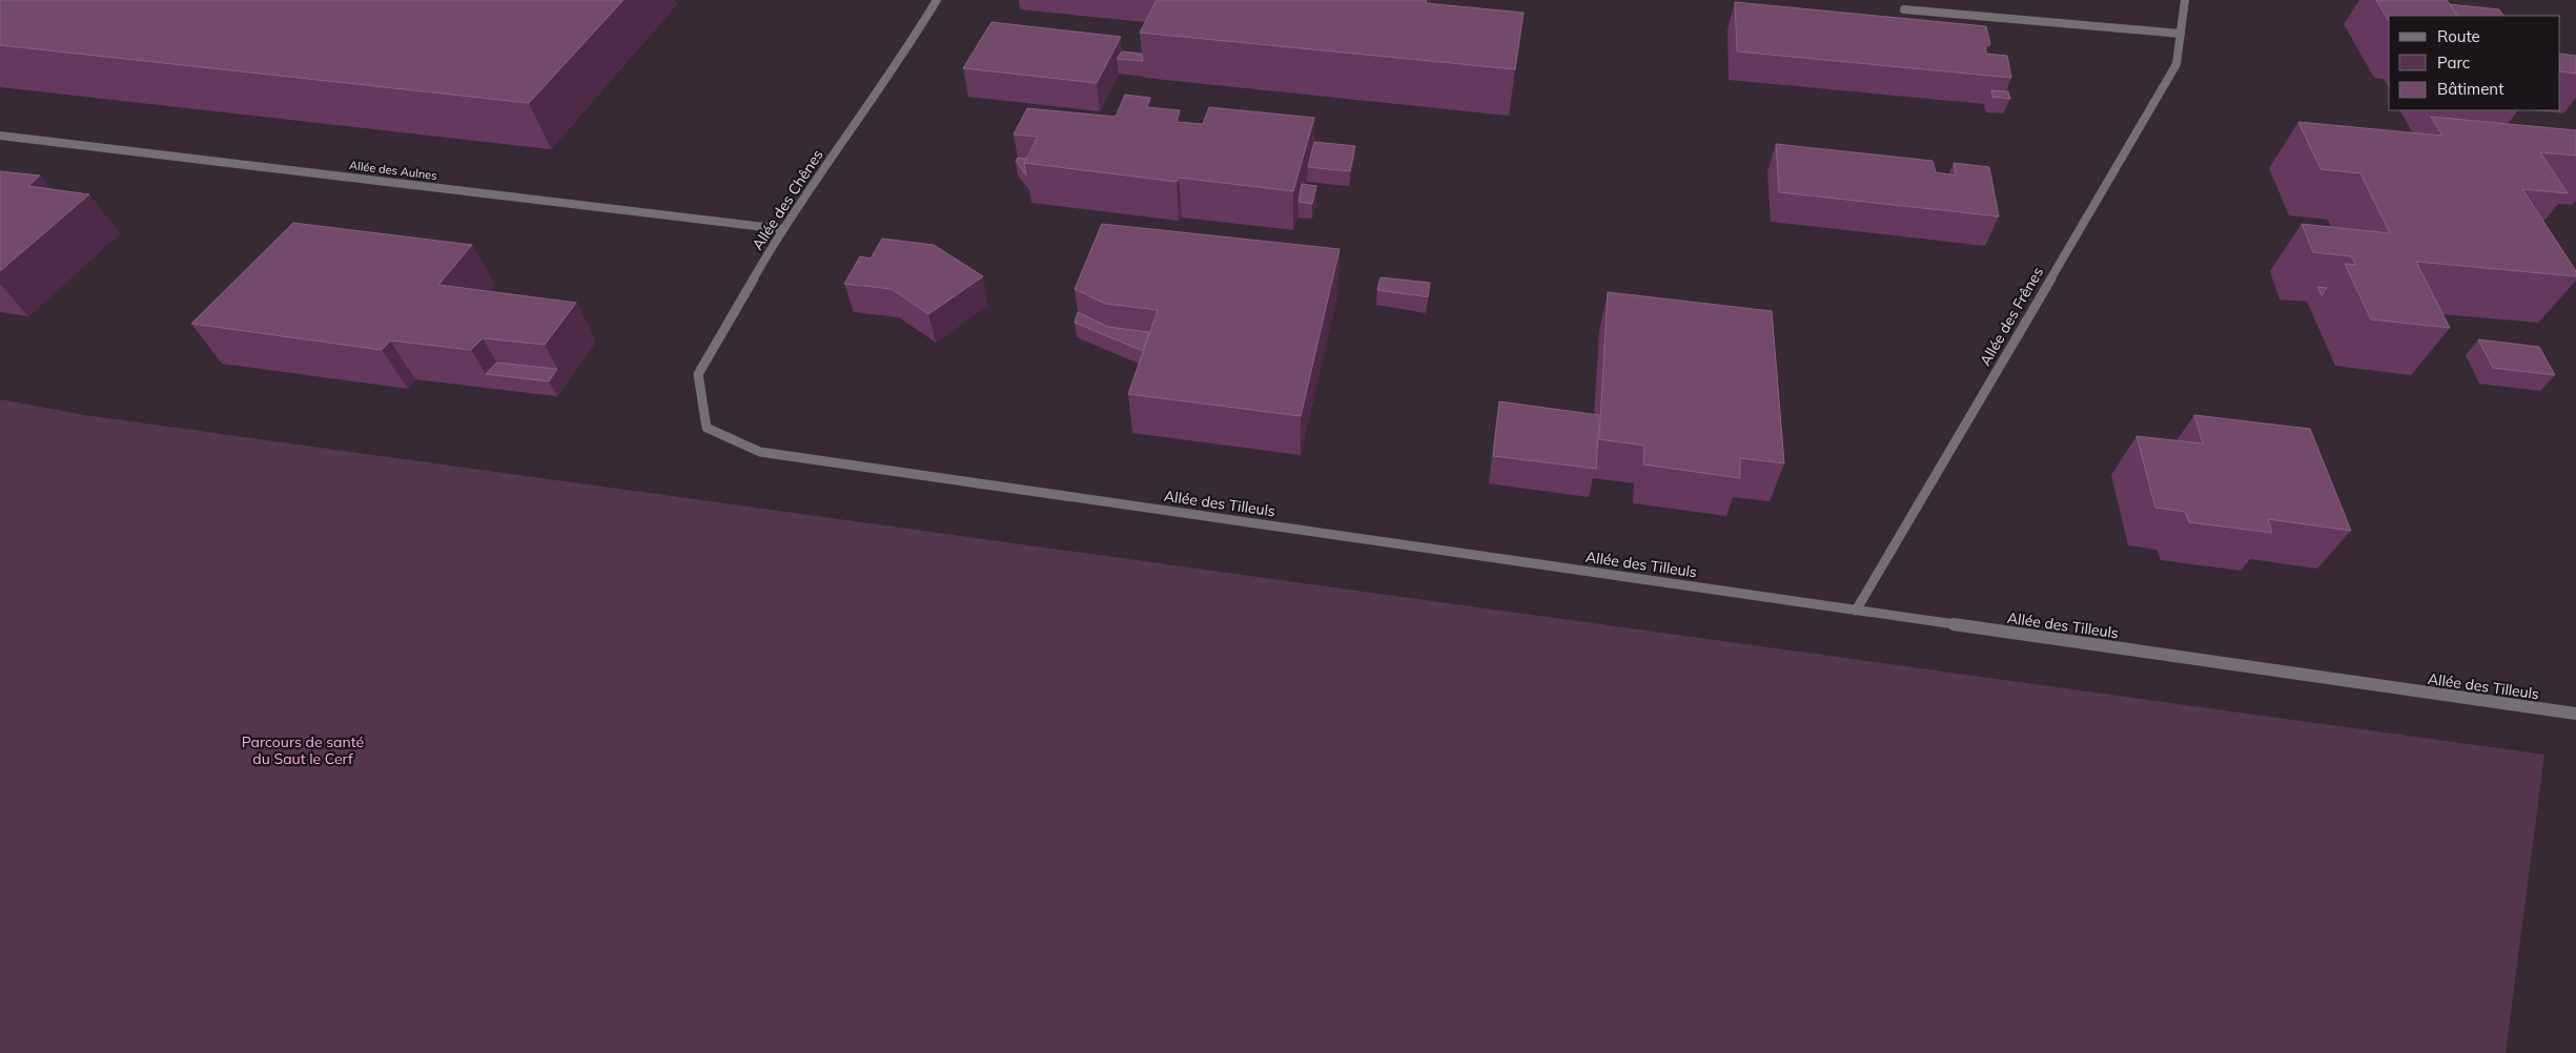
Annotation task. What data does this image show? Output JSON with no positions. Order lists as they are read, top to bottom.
{
  "streets": {
    "street": [
      "Allée des Aulnes",
      "Allée des Chênes",
      "Allée des Frênes",
      "Allée des Tilleuls"
    ]
  },
  "crossings": [
    ["Allée des Aulnes", "Allée des Chênes"],
    ["Allée des Chênes", "Allée des Tilleuls"],
    ["Allée des Frênes", "Allée des Tilleuls"]
  ],
  "parks": ["Parcours de santé du Saut le Cerf"],
  "legend": ["Route", "Parc", "Bâtiment"]
}
